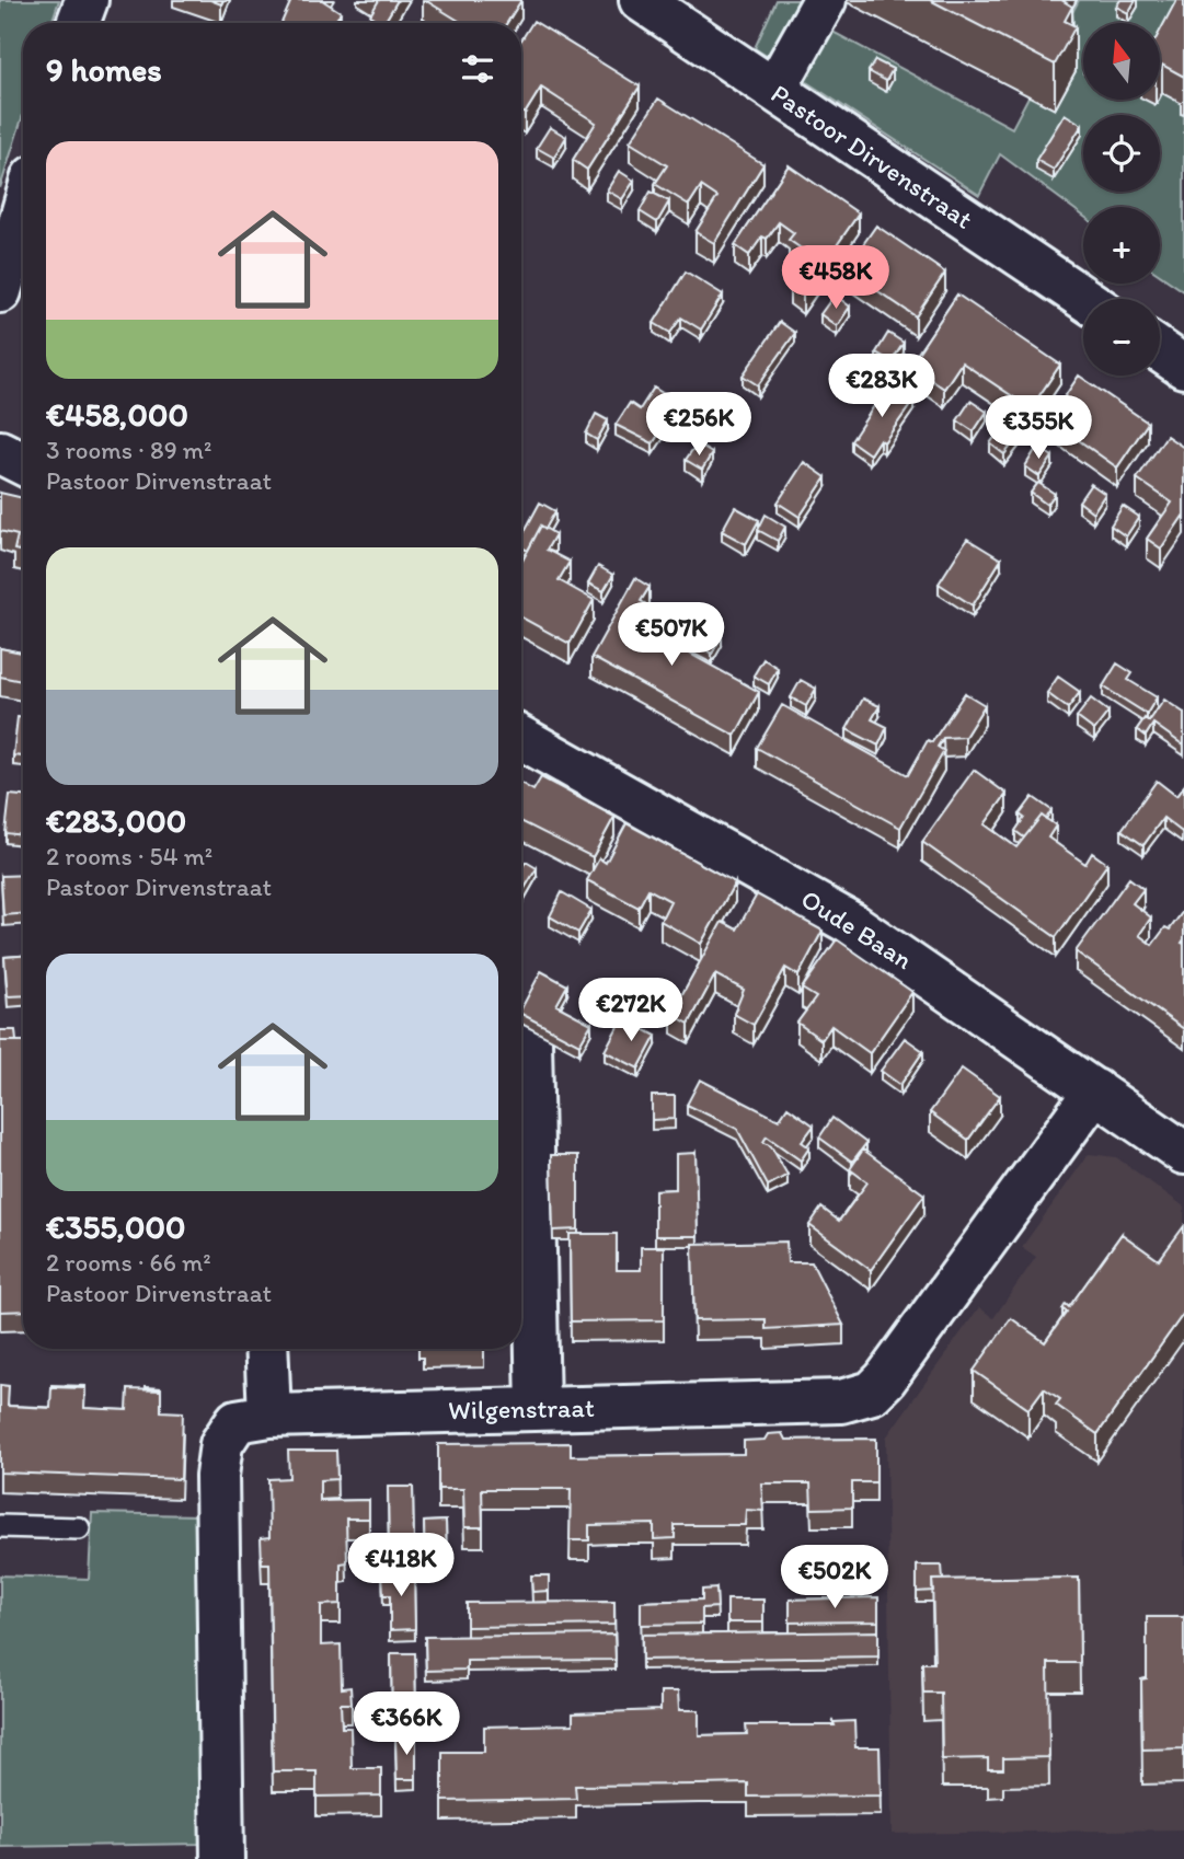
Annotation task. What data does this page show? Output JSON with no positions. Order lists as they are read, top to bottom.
{
  "streets": {
    "street": ["Pastoor Dirvenstraat", "Oude Baan", "Wilgenstraat"]
  },
  "crossings": [
    ["Oude Baan", "Wilgenstraat"]
  ],
  "north": "top",
  "page": {
    "map_buttons": ["+", "−"],
    "heading": "9 homes",
    "list": [
      {
        "name": "€458,000",
        "note": "3 rooms · 89 m² · Pastoor Dirvenstraat"
      },
      {
        "name": "€283,000",
        "note": "2 rooms · 54 m² · Pastoor Dirvenstraat"
      },
      {
        "name": "€355,000",
        "note": "2 rooms · 66 m² · Pastoor Dirvenstraat"
      }
    ],
    "price": [
      "€458K",
      "€283K",
      "€256K",
      "€355K",
      "€507K",
      "€272K",
      "€418K",
      "€502K",
      "€366K"
    ]
  }
}
